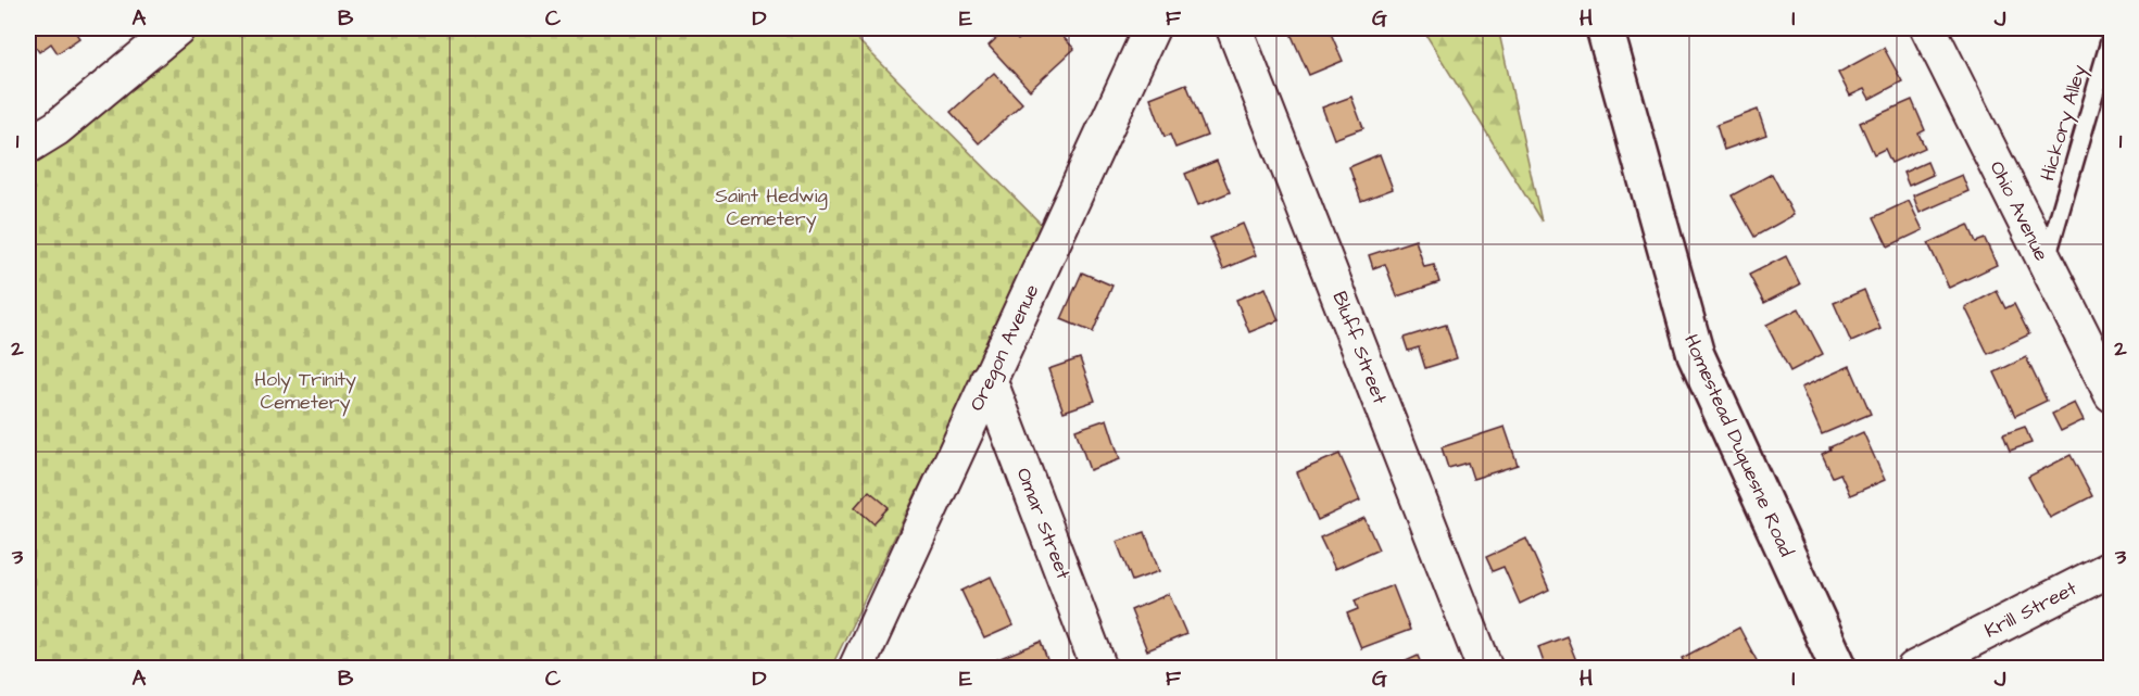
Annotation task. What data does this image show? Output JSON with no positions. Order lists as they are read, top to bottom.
{
  "streets": {
    "street": [
      "Ohio Avenue",
      "Oregon Avenue",
      "Bluff Street",
      "Homestead Duquesne Road",
      "Omar Street",
      "Krill Street"
    ],
    "lane": ["Hickory Alley"]
  },
  "crossings": [
    ["Hickory Alley", "Ohio Avenue"],
    ["Oregon Avenue", "Omar Street"]
  ],
  "parks": ["Saint Hedwig Cemetery", "Holy Trinity Cemetery"],
  "grid": {
    "columns": [
      "A",
      "B",
      "C",
      "D",
      "E",
      "F",
      "G",
      "H",
      "I",
      "J"
    ],
    "rows": ["1", "2", "3"]
  }
}
